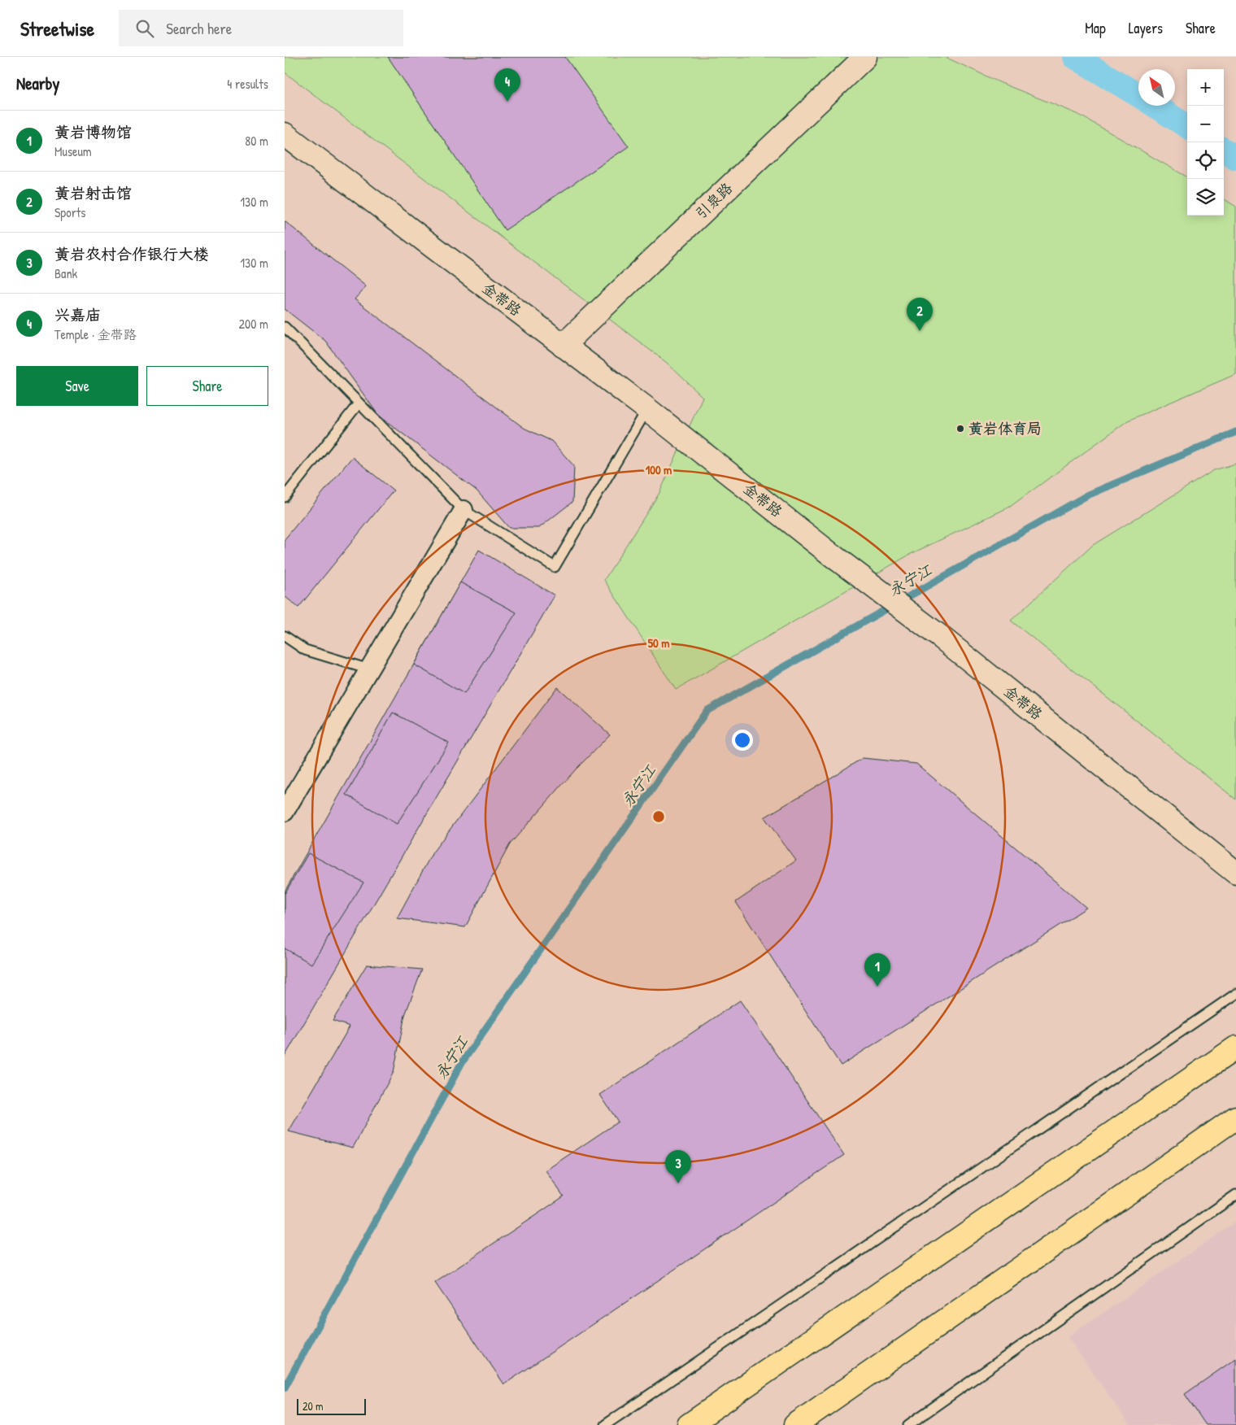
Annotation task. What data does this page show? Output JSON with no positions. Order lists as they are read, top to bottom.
{
  "streets": {
    "main road": ["引泉路", "金带路"]
  },
  "crossings": [
    ["引泉路", "金带路"]
  ],
  "water": ["永宁江"],
  "places": ["黄岩体育局"],
  "scale_bar": "20 m",
  "north": "top left",
  "page": {
    "header": "Streetwise",
    "search": "Search here",
    "nav": ["Map", "Layers", "Share"],
    "heading": ["Nearby", "4 results"],
    "pins": [
      "4",
      "2",
      "1",
      "3"
    ],
    "map_buttons": ["+", "−"],
    "list": [
      {
        "mark": "1",
        "name": "黄岩博物馆",
        "note": "Museum",
        "value": "80 m"
      },
      {
        "mark": "2",
        "name": "黄岩射击馆",
        "note": "Sports",
        "value": "130 m"
      },
      {
        "mark": "3",
        "name": "黄岩农村合作银行大楼",
        "note": "Bank",
        "value": "130 m"
      },
      {
        "mark": "4",
        "name": "兴嘉庙",
        "note": "Temple · 金带路",
        "value": "200 m"
      }
    ],
    "buttons": ["Save", "Share"],
    "scale": "20 m"
  },
  "rings": ["100 m", "50 m"]
}
